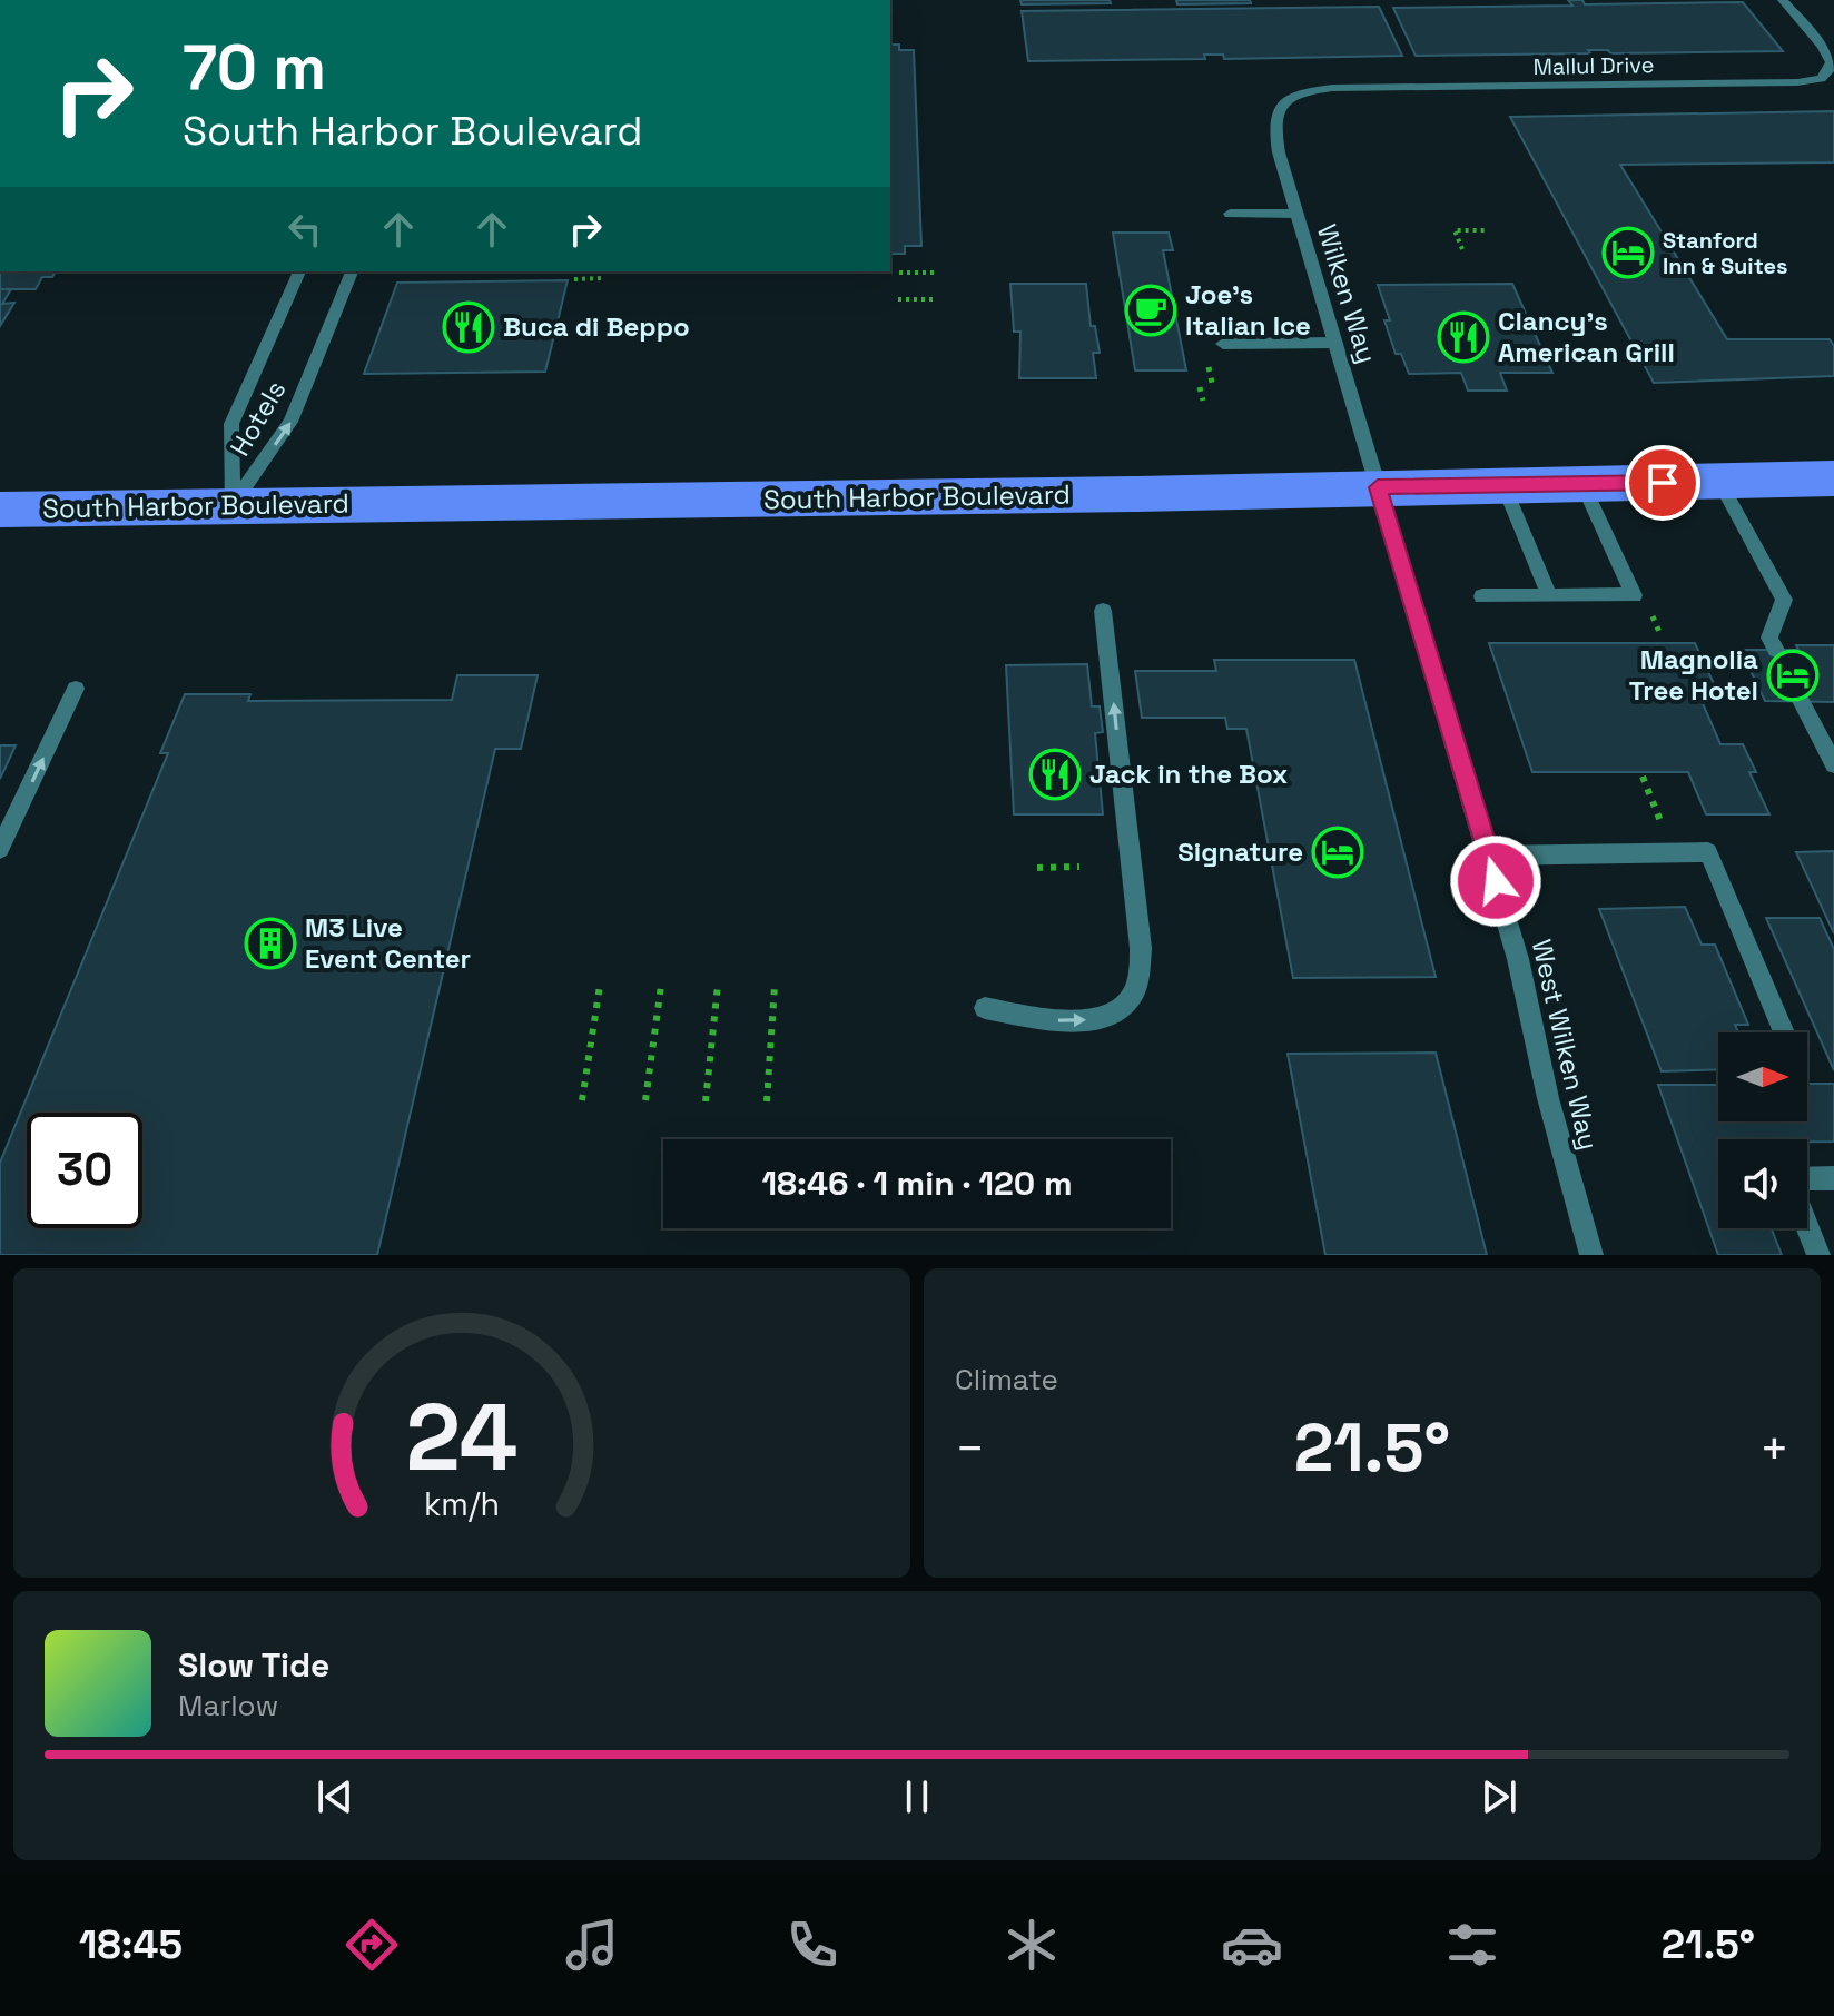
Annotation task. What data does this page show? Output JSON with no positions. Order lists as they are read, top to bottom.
{
  "streets": {
    "main road": ["South Harbor Boulevard"],
    "street": [
      "Mallul Drive",
      "Wilken Way",
      "Hotels",
      "West Wilken Way"
    ]
  },
  "crossings": [
    ["Mallul Drive", "Wilken Way"],
    ["Wilken Way", "South Harbor Boulevard"],
    ["Wilken Way", "West Wilken Way"],
    ["Hotels", "South Harbor Boulevard"],
    ["South Harbor Boulevard", "West Wilken Way"]
  ],
  "places": {
    "hotel": ["Stanford Inn & Suites", "Magnolia Tree Hotel", "Signature"],
    "cafe": ["Joe's Italian Ice"],
    "restaurant": ["Buca di Beppo", "Clancy's American Grill", "Jack in the Box"],
    "building": ["M3 Live Event Center"]
  },
  "north": "right",
  "page": {
    "turn": ["70 m", "South Harbor Boulevard"],
    "limit": "30",
    "trip": "18:46 · 1 min · 120 m",
    "tile": "Climate",
    "heat": ["−", "21.5°", "+"],
    "song": ["Slow Tide", "Marlow"],
    "tabs": ["18:45", "21.5°"],
    "gauge": ["24", "km/h"]
  }
}
